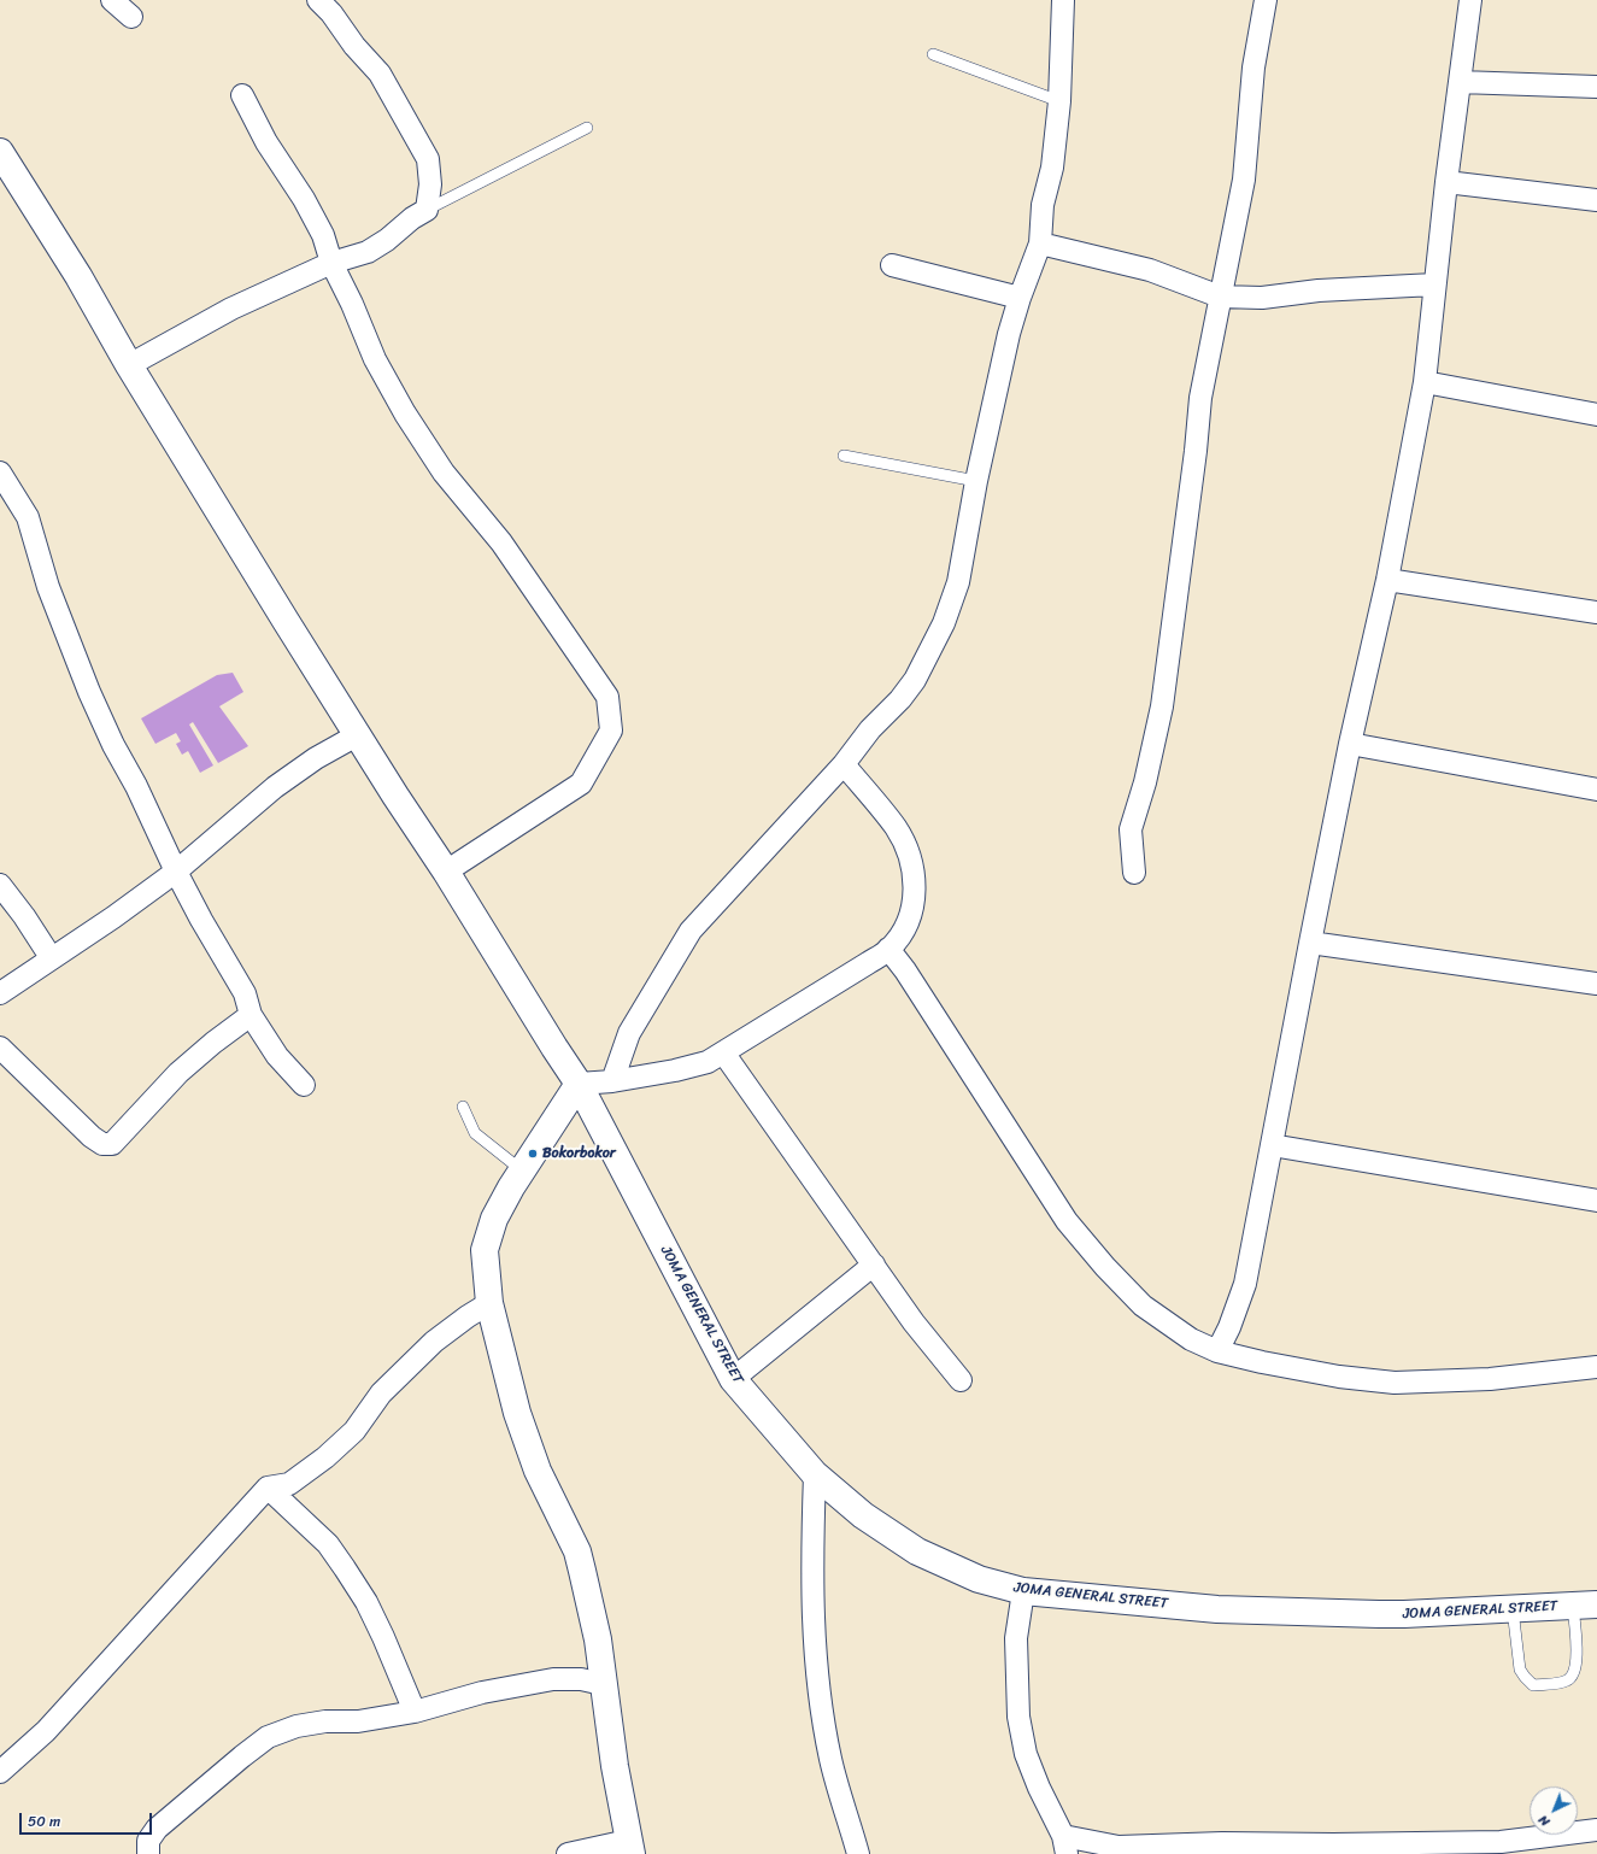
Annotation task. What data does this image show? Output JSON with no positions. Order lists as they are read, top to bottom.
{
  "streets": {
    "street": ["JOMA GENERAL STREET"]
  },
  "places": ["Bokorbokor"],
  "scale_bar": "50 m",
  "north": "bottom left"
}
